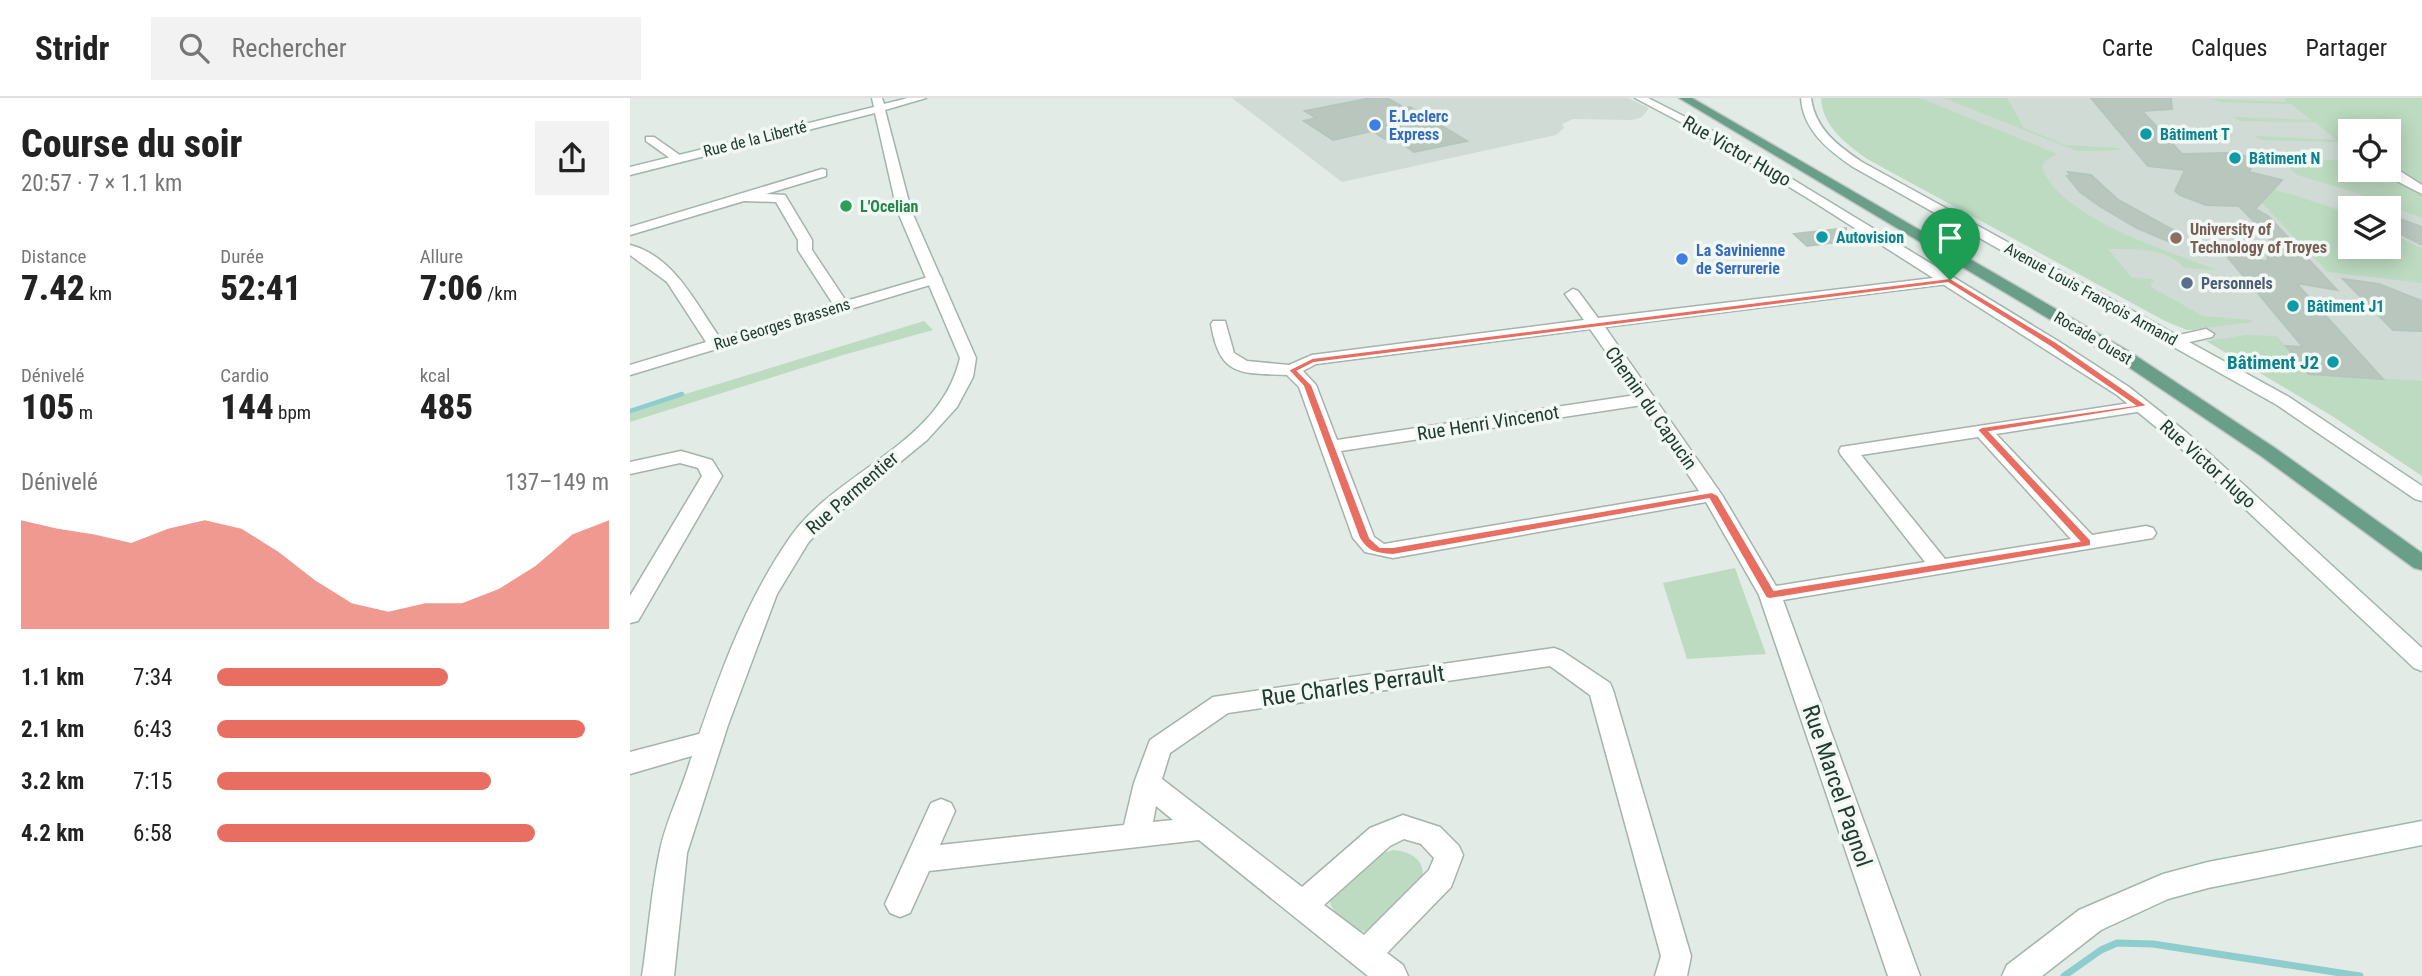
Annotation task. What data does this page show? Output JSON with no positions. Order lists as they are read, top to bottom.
{
  "streets": {
    "main road": ["Rocade Ouest"],
    "street": [
      "Rue de la Liberté",
      "Rue Victor Hugo",
      "Avenue Louis François Armand",
      "Rue Georges Brassens",
      "Chemin du Capucin",
      "Rue Henri Vincenot",
      "Rue Parmentier",
      "Rue Charles Perrault",
      "Rue Marcel Pagnol"
    ]
  },
  "crossings": [
    ["Rue de la Liberté", "Rue Parmentier"],
    ["Rue Georges Brassens", "Rue Parmentier"],
    ["Chemin du Capucin", "Rue Henri Vincenot"],
    ["Chemin du Capucin", "Rue Marcel Pagnol"]
  ],
  "places": [
    "E.Leclerc Express",
    "Bâtiment T",
    "Bâtiment N",
    "L'Ocelian",
    "Autovision",
    "University of Technology of Troyes",
    "La Savinienne de Serrurerie",
    "Personnels",
    "Bâtiment J1",
    "Bâtiment J2"
  ],
  "page": {
    "header": "Stridr",
    "search": "Rechercher",
    "nav": ["Carte", "Calques", "Partager"],
    "heading": ["Course du soir", "20:57 · 7 × 1.1 km"],
    "stats": [
      ["Distance", "7.42 km"],
      ["Durée", "52:41"],
      ["Allure", "7:06 /km"],
      ["Dénivelé", "105 m"],
      ["Cardio", "144 bpm"],
      ["kcal", "485"]
    ],
    "chart": ["Dénivelé", "137–149 m"],
    "list": [
      {
        "name": "1.1 km",
        "note": "7:34"
      },
      {
        "name": "2.1 km",
        "note": "6:43"
      },
      {
        "name": "3.2 km",
        "note": "7:15"
      },
      {
        "name": "4.2 km",
        "note": "6:58"
      }
    ]
  }
}
